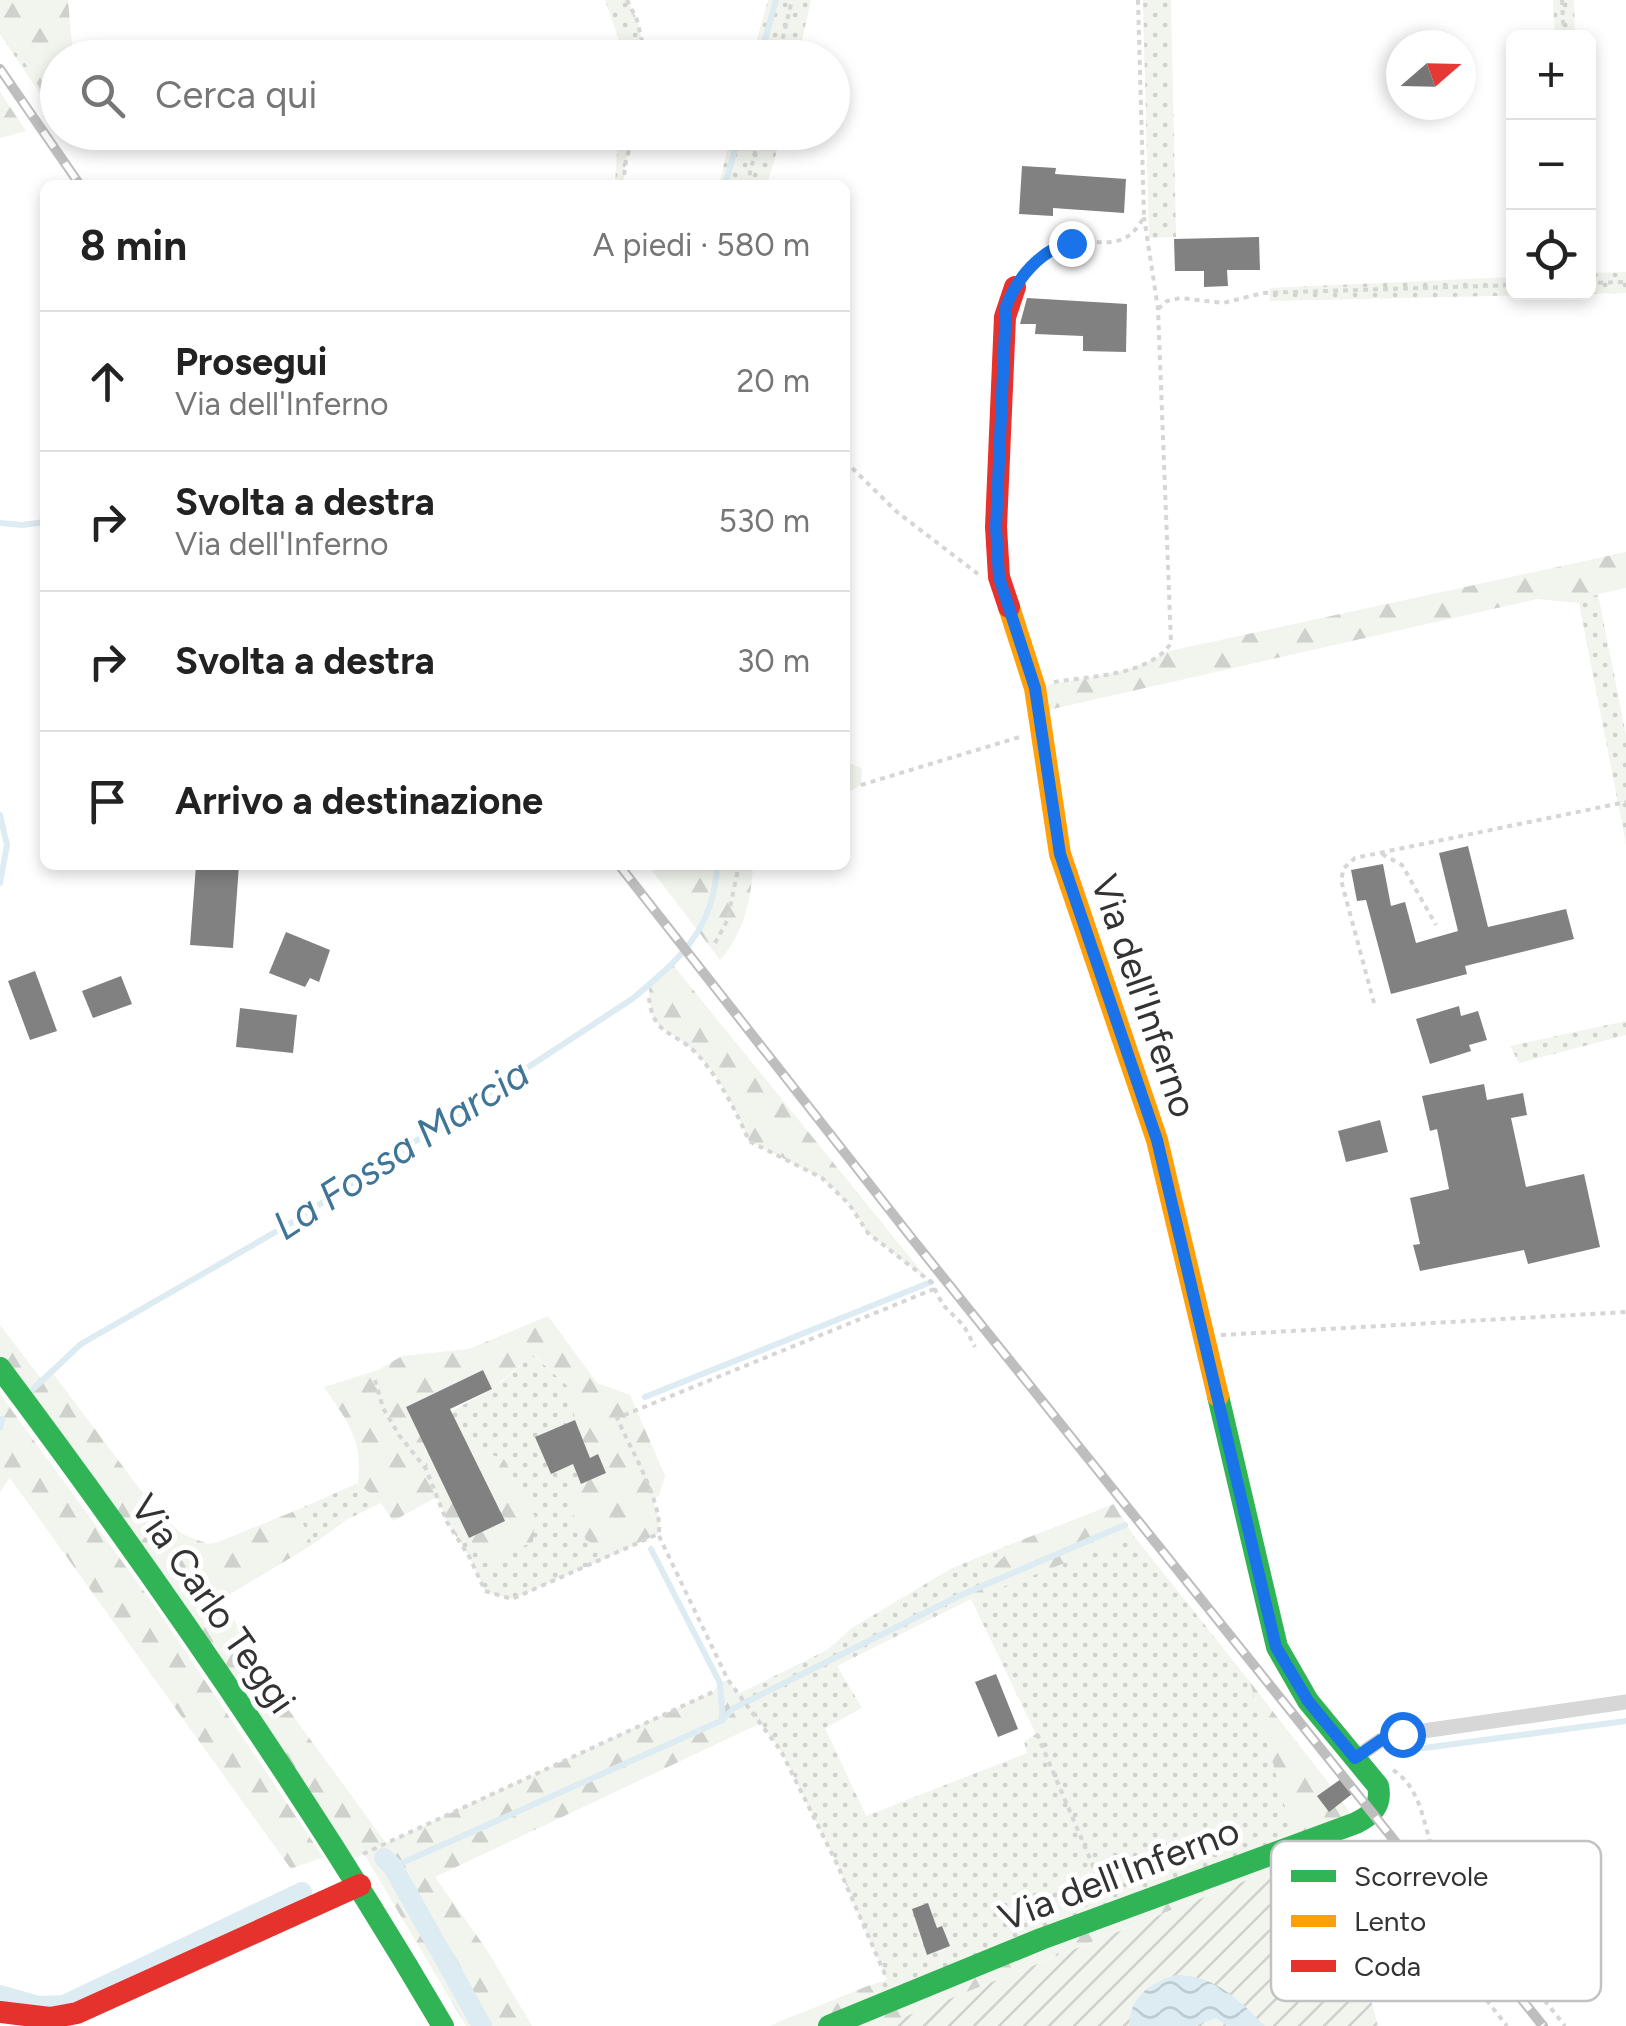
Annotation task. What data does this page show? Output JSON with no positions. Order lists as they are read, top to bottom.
{
  "streets": {
    "street": ["Via dell'Inferno", "Via Carlo Teggi"]
  },
  "water": ["La Fossa Marcia"],
  "legend": ["Scorrevole", "Lento", "Coda"],
  "north": "right",
  "page": {
    "map_buttons": ["+", "−"],
    "search": "Cerca qui",
    "heading": ["8 min", "A piedi · 580 m"],
    "list": [
      ["Prosegui", "Via dell'Inferno", "20 m"],
      ["Svolta a destra", "Via dell'Inferno", "530 m"],
      ["Svolta a destra", "30 m"],
      "Arrivo a destinazione"
    ]
  }
}
